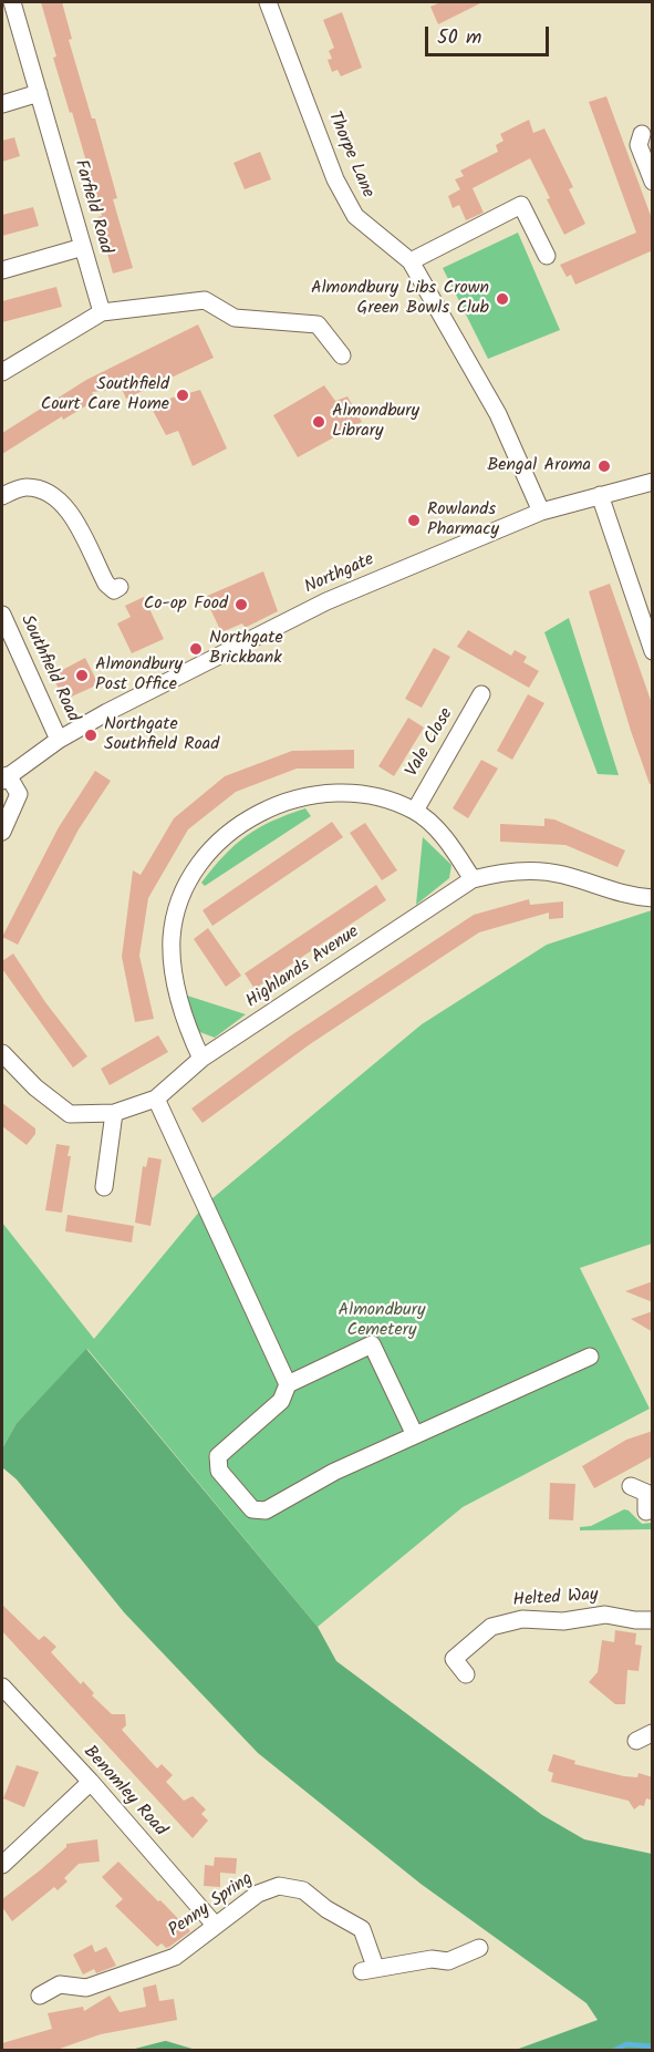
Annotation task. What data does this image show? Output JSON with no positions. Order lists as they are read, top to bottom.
{
  "streets": {
    "street": [
      "Thorpe Lane",
      "Farfield Road",
      "Northgate",
      "Southfield Road",
      "Vale Close",
      "Highlands Avenue",
      "Helted Way",
      "Benomley Road",
      "Penny Spring"
    ]
  },
  "crossings": [
    ["Thorpe Lane", "Northgate"],
    ["Northgate", "Southfield Road"],
    ["Benomley Road", "Penny Spring"]
  ],
  "parks": ["Almondbury Cemetery"],
  "places": [
    "Almondbury Libs Crown Green Bowls Club",
    "Southfield Court Care Home",
    "Almondbury Library",
    "Bengal Aroma",
    "Rowlands Pharmacy",
    "Co-op Food",
    "Northgate Brickbank",
    "Almondbury Post Office",
    "Northgate Southfield Road"
  ],
  "scale_bar": "50 m"
}
